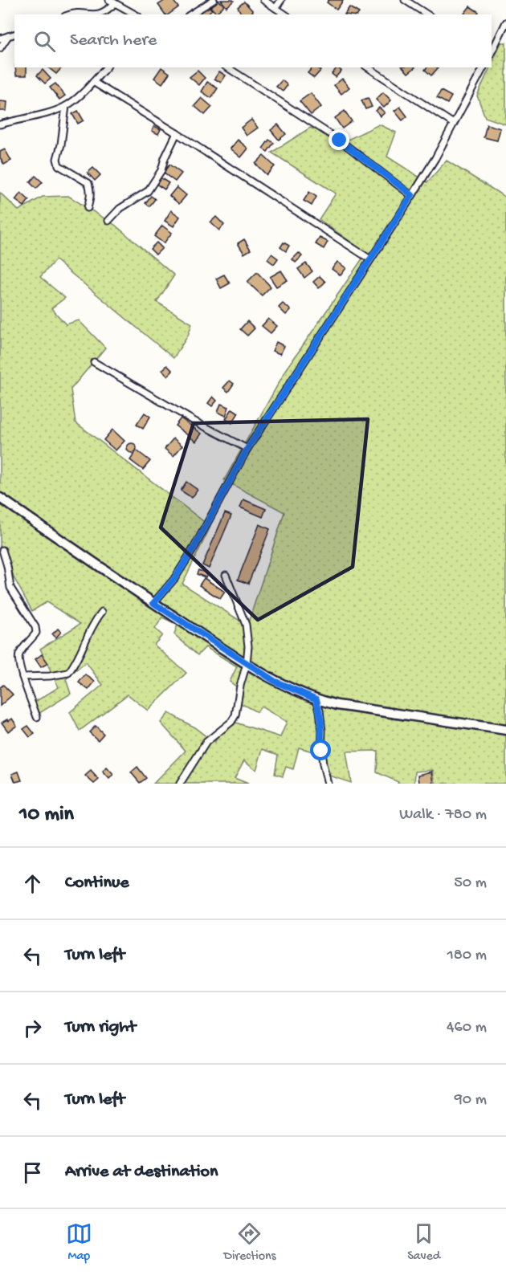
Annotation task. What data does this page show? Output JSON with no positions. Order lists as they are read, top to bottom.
{
  "page": {
    "search": "Search here",
    "heading": ["10 min", "Walk · 780 m"],
    "list": [
      ["Continue", "50 m"],
      ["Turn left", "180 m"],
      ["Turn right", "460 m"],
      ["Turn left", "90 m"],
      "Arrive at destination"
    ],
    "nav": ["Map", "Directions", "Saved"]
  }
}
